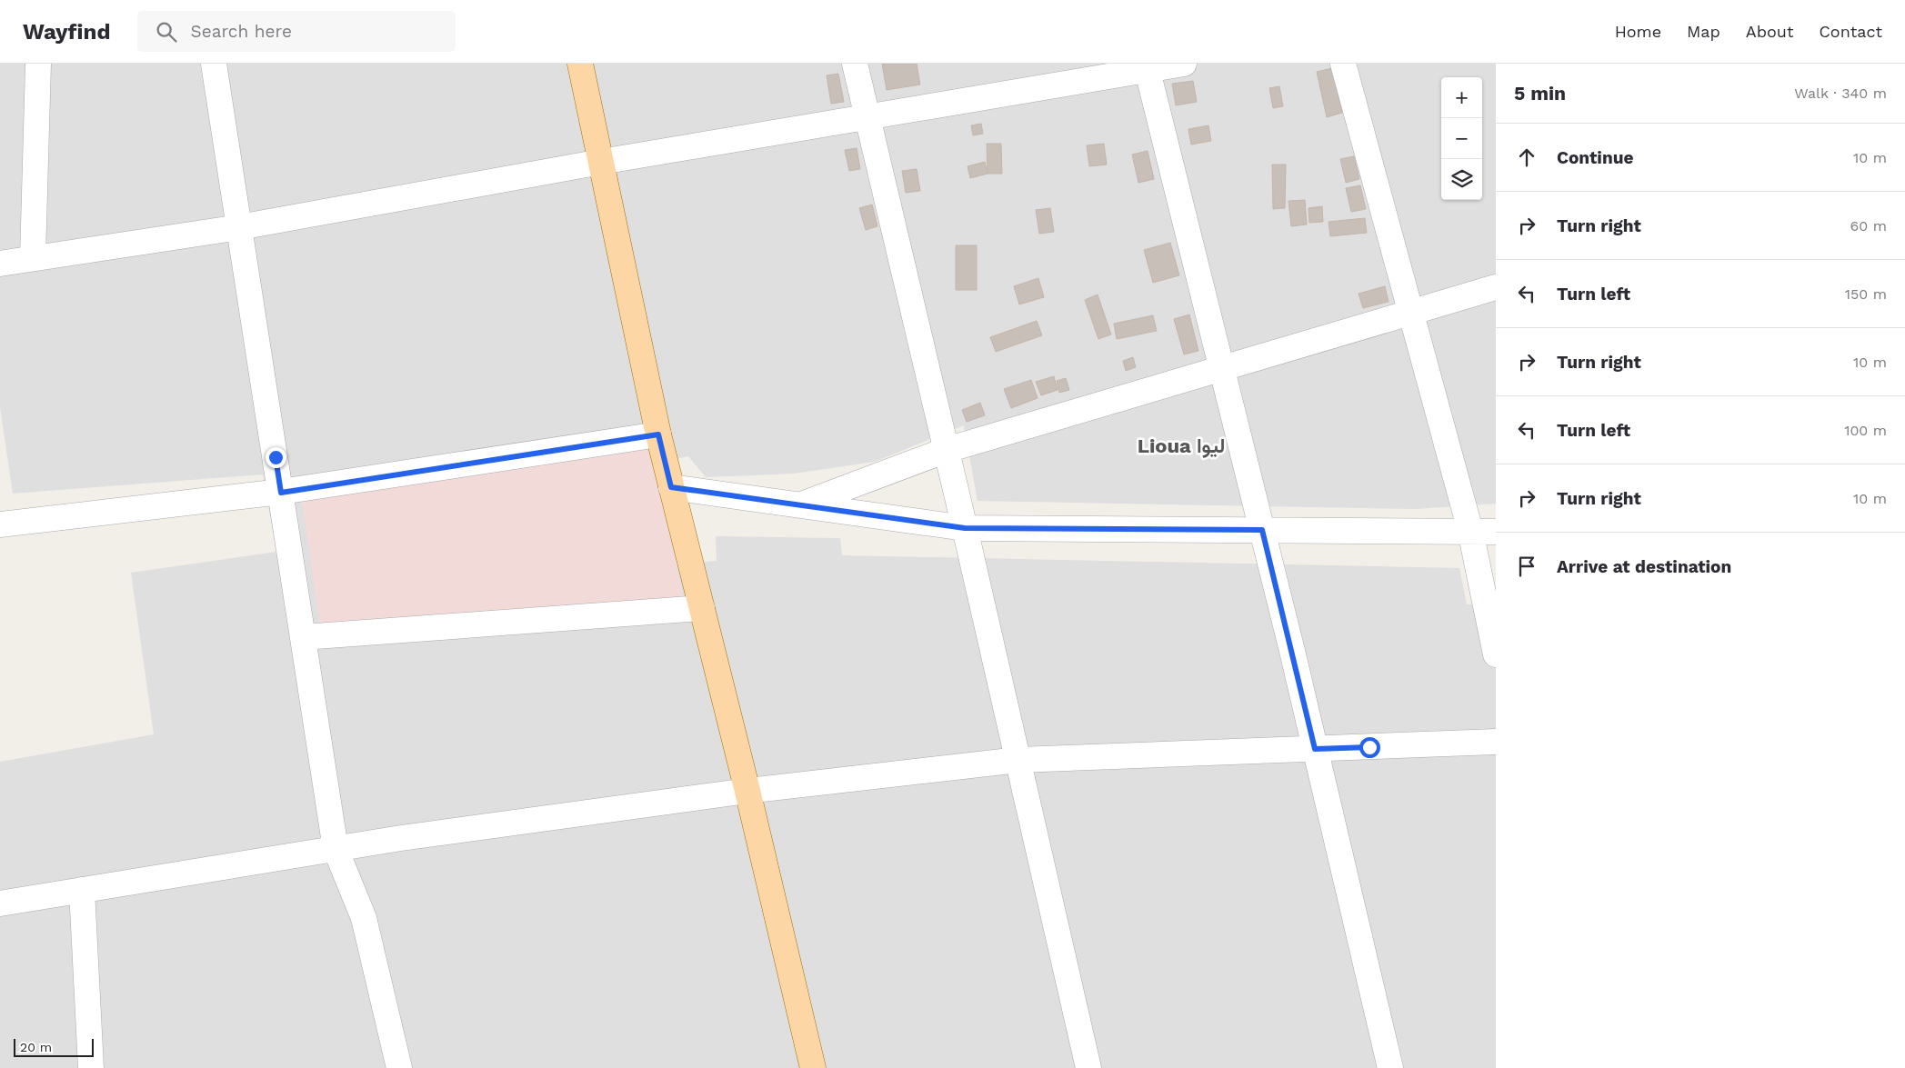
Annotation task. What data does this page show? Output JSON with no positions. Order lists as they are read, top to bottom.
{
  "districts": ["Lioua ليوا"],
  "scale_bar": "20 m",
  "page": {
    "header": "Wayfind",
    "search": "Search here",
    "nav": [
      "Home",
      "Map",
      "About",
      "Contact"
    ],
    "heading": ["5 min", "Walk · 340 m"],
    "map_buttons": ["+", "−"],
    "list": [
      ["Continue", "10 m"],
      ["Turn right", "60 m"],
      ["Turn left", "150 m"],
      ["Turn right", "10 m"],
      ["Turn left", "100 m"],
      ["Turn right", "10 m"],
      "Arrive at destination"
    ],
    "scale": "20 m"
  }
}
